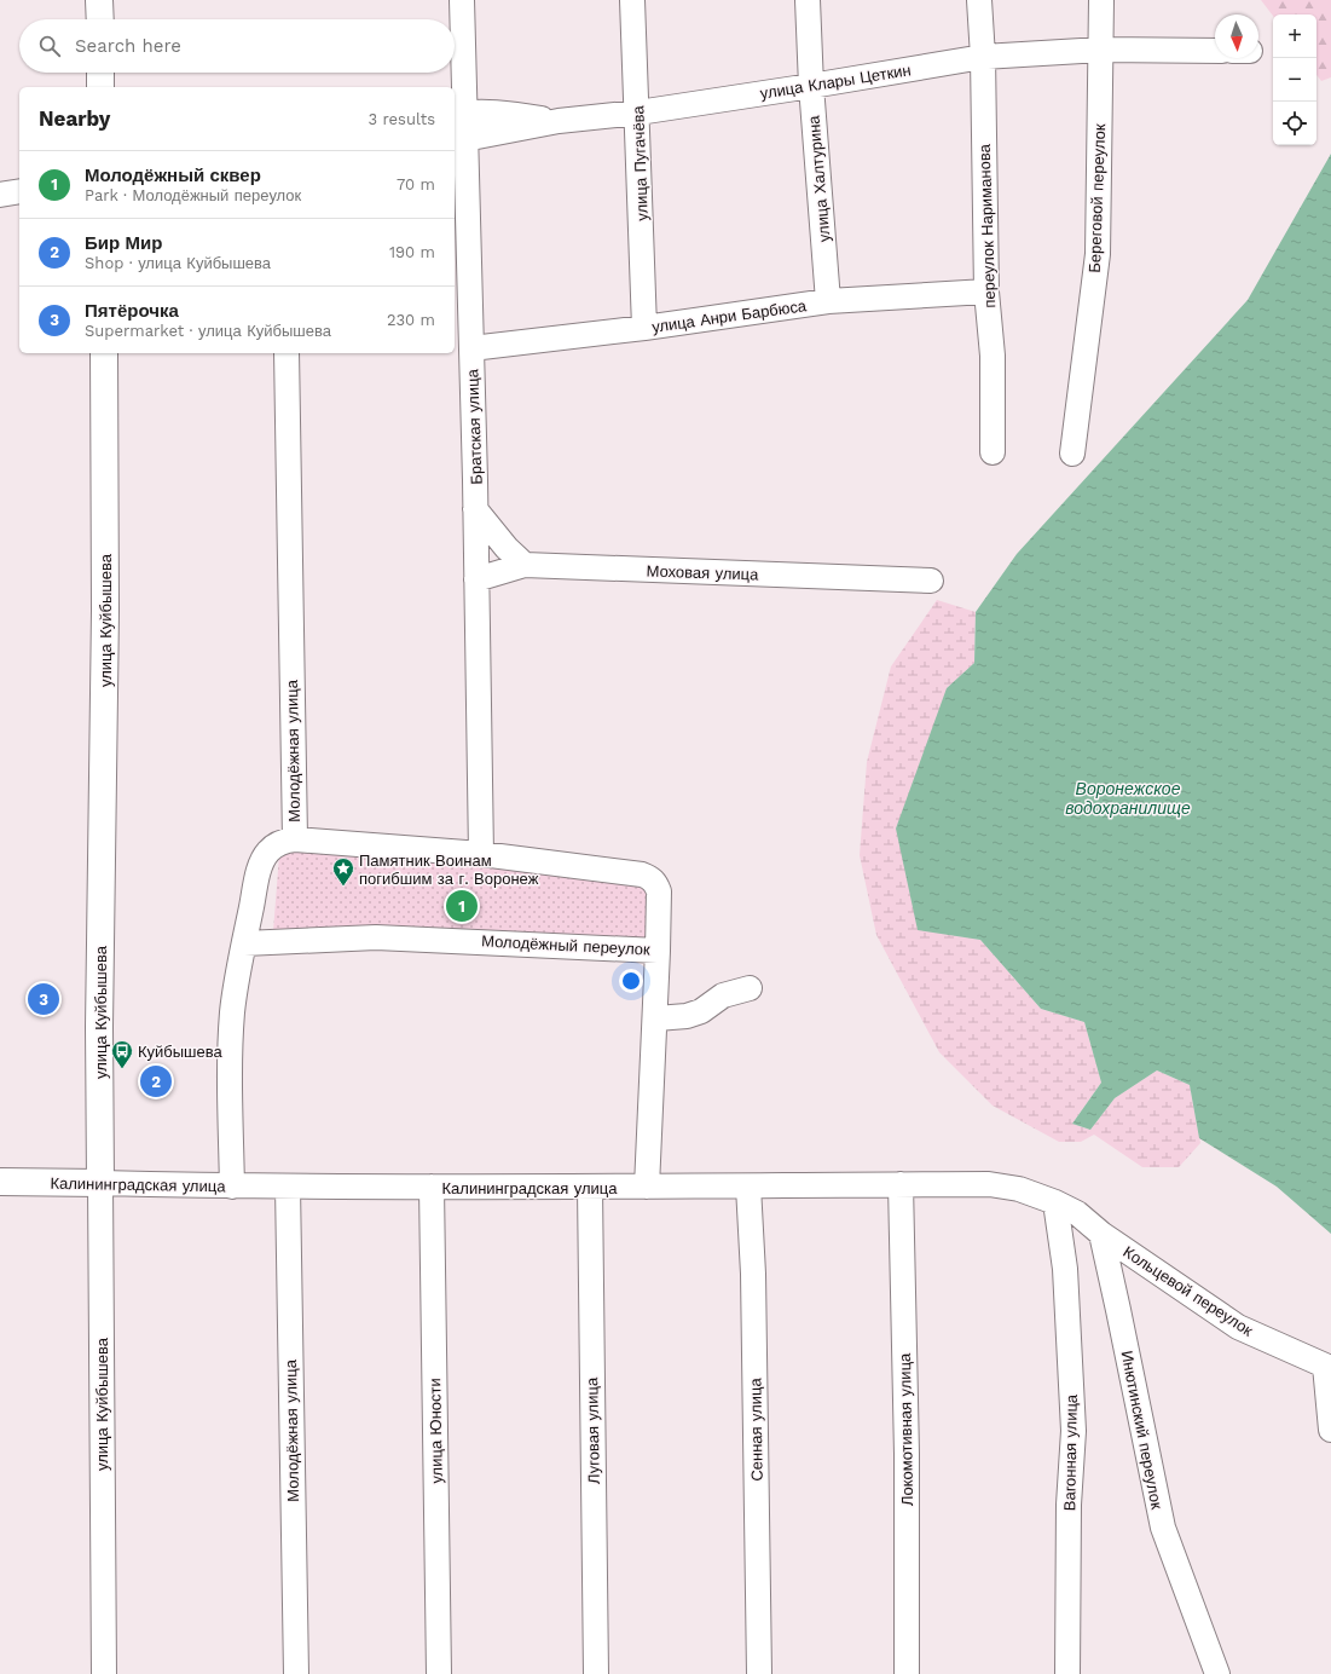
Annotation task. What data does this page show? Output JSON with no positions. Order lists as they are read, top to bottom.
{
  "streets": {
    "main road": ["улица Куйбышева", "Калининградская улица"],
    "street": [
      "улица Клары Цеткин",
      "улица Пугачёва",
      "улица Халтурина",
      "Береговой переулок",
      "переулок Нариманова",
      "улица Анри Барбюса",
      "Братская улица",
      "Моховая улица",
      "Молодёжная улица",
      "Молодёжный переулок",
      "Кольцевой переулок",
      "Сенная улица",
      "Локомотивная улица",
      "Инютинский переулок",
      "улица Юности",
      "Луговая улица",
      "Вагонная улица"
    ]
  },
  "crossings": [
    ["улица Клары Цеткин", "улица Пугачёва"],
    ["улица Клары Цеткин", "улица Халтурина"],
    ["улица Клары Цеткин", "Береговой переулок"],
    ["улица Клары Цеткин", "переулок Нариманова"],
    ["улица Клары Цеткин", "Братская улица"],
    ["улица Пугачёва", "улица Анри Барбюса"],
    ["улица Халтурина", "улица Анри Барбюса"],
    ["переулок Нариманова", "улица Анри Барбюса"],
    ["улица Анри Барбюса", "Братская улица"],
    ["Братская улица", "Моховая улица"],
    ["Братская улица", "Молодёжный переулок"],
    ["улица Куйбышева", "Калининградская улица"],
    ["Молодёжная улица", "Молодёжный переулок"],
    ["Молодёжная улица", "Калининградская улица"],
    ["Калининградская улица", "Сенная улица"],
    ["Калининградская улица", "Локомотивная улица"],
    ["Калининградская улица", "улица Юности"],
    ["Калининградская улица", "Луговая улица"],
    ["Калининградская улица", "Вагонная улица"],
    ["Кольцевой переулок", "Инютинский переулок"]
  ],
  "water": ["Воронежское водохранилище"],
  "places": {
    "place": ["Памятник Воинам погибшим за г. Воронеж"],
    "bus stop": ["Куйбышева"]
  },
  "north": "bottom",
  "page": {
    "map_buttons": ["+", "−"],
    "search": "Search here",
    "heading": ["Nearby", "3 results"],
    "list": [
      {
        "mark": "1",
        "name": "Молодёжный сквер",
        "note": "Park · Молодёжный переулок",
        "value": "70 m"
      },
      {
        "mark": "2",
        "name": "Бир Мир",
        "note": "Shop · улица Куйбышева",
        "value": "190 m"
      },
      {
        "mark": "3",
        "name": "Пятёрочка",
        "note": "Supermarket · улица Куйбышева",
        "value": "230 m"
      }
    ],
    "pins": ["1", "3", "2"]
  }
}
